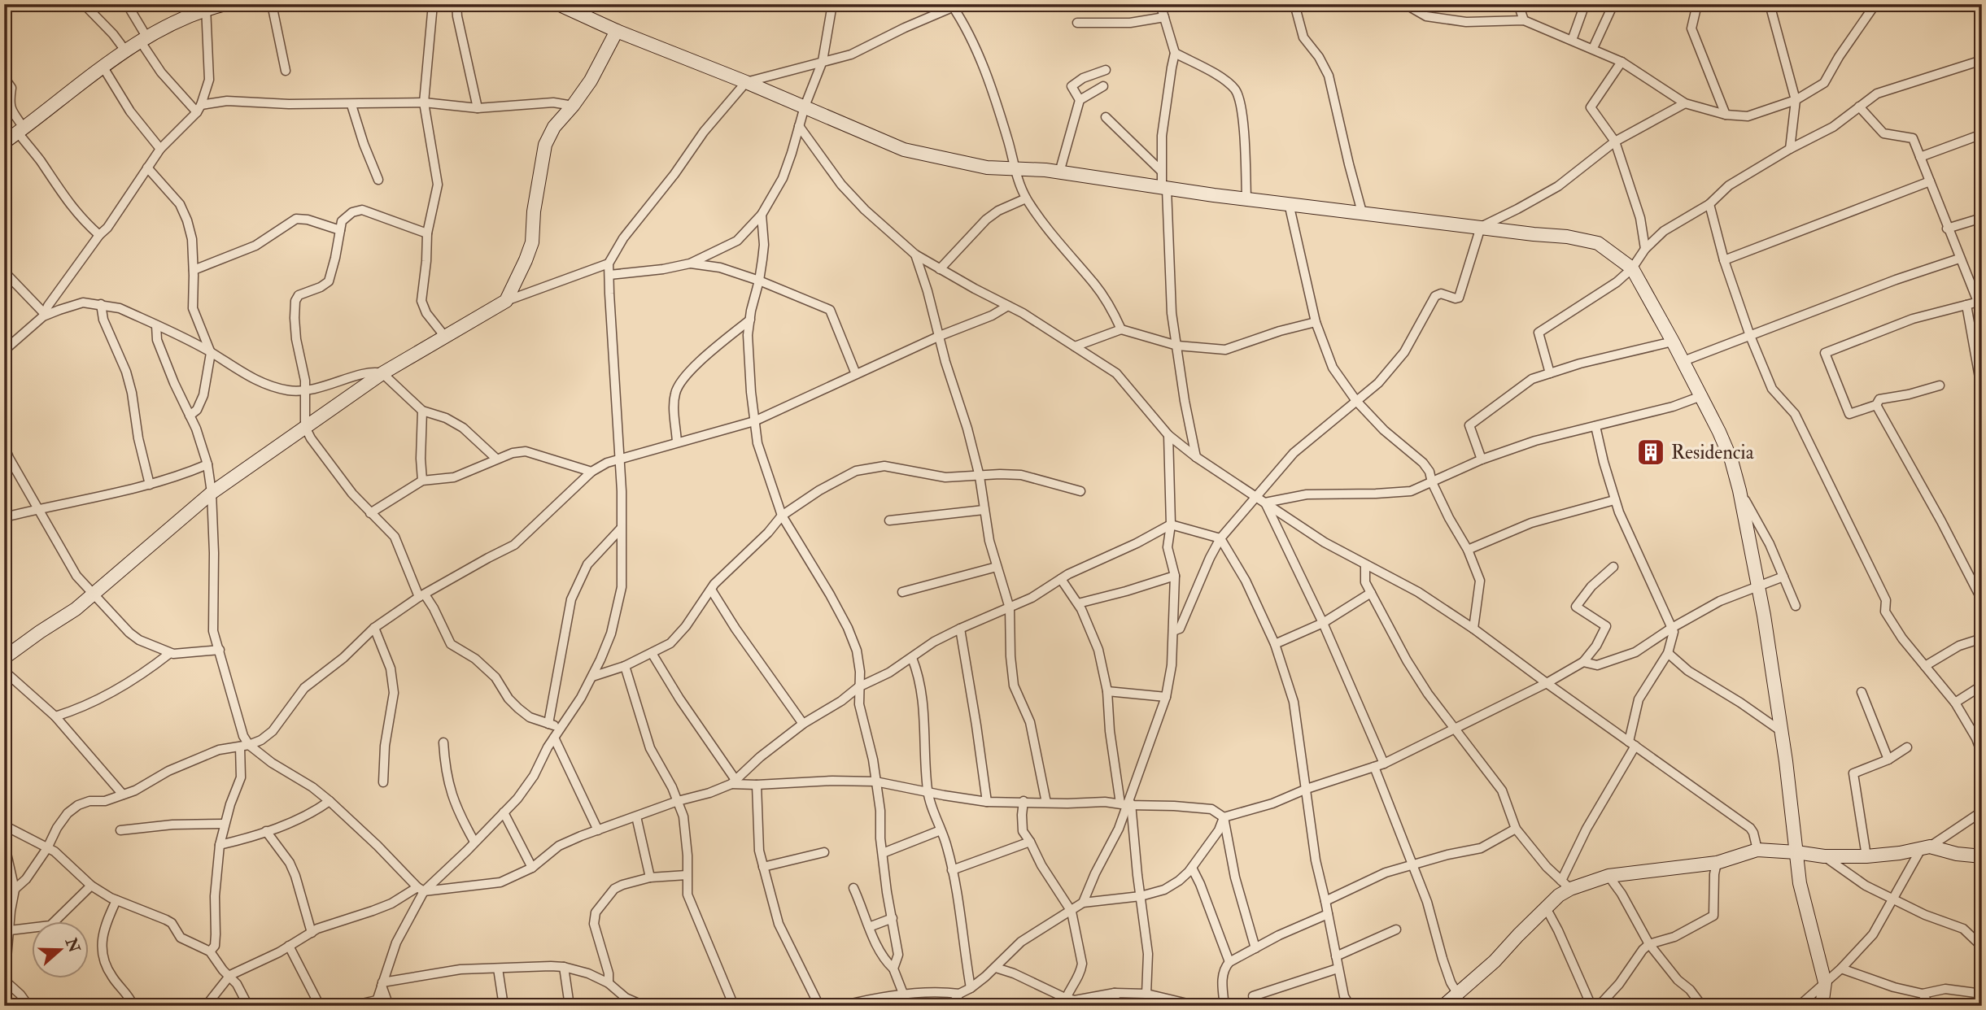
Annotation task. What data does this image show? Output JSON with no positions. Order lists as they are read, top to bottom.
{
  "places": {
    "building": ["Residencia"]
  },
  "north": "right"
}
